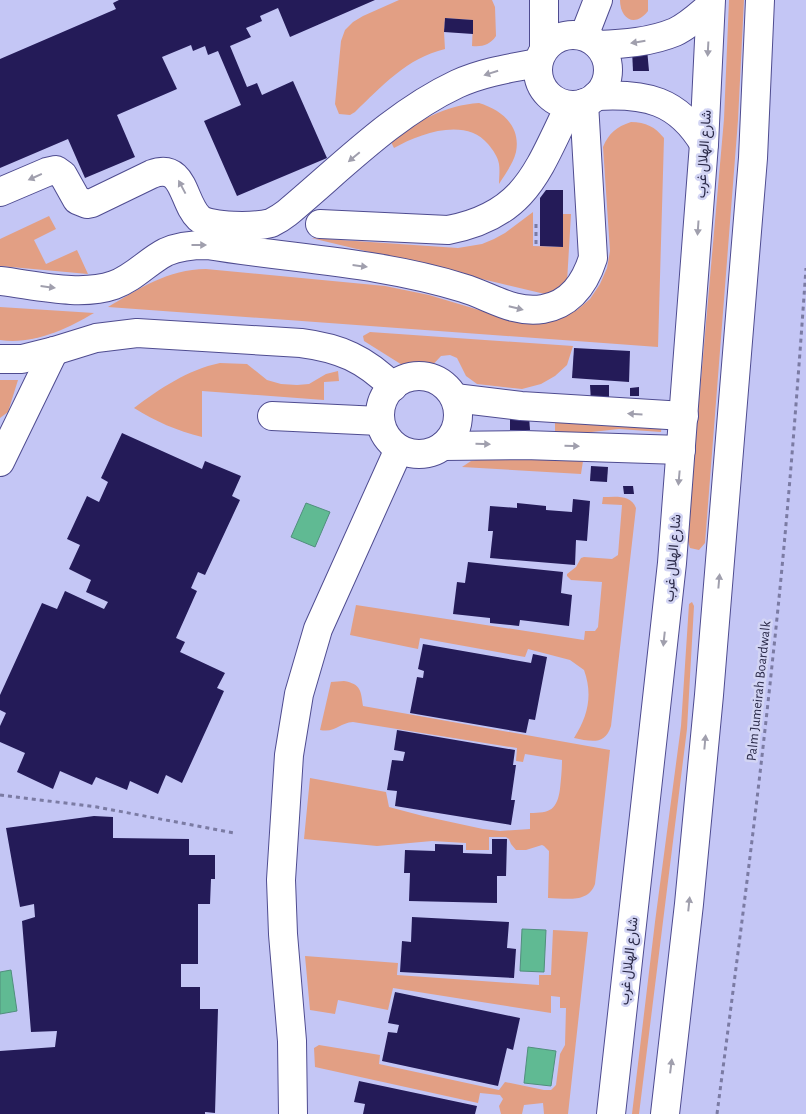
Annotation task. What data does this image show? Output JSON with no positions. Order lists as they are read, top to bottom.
{
  "streets": {
    "main road": ["شارع الهلال غرب"],
    "path": ["Palm Jumeirah Boardwalk"]
  }
}
